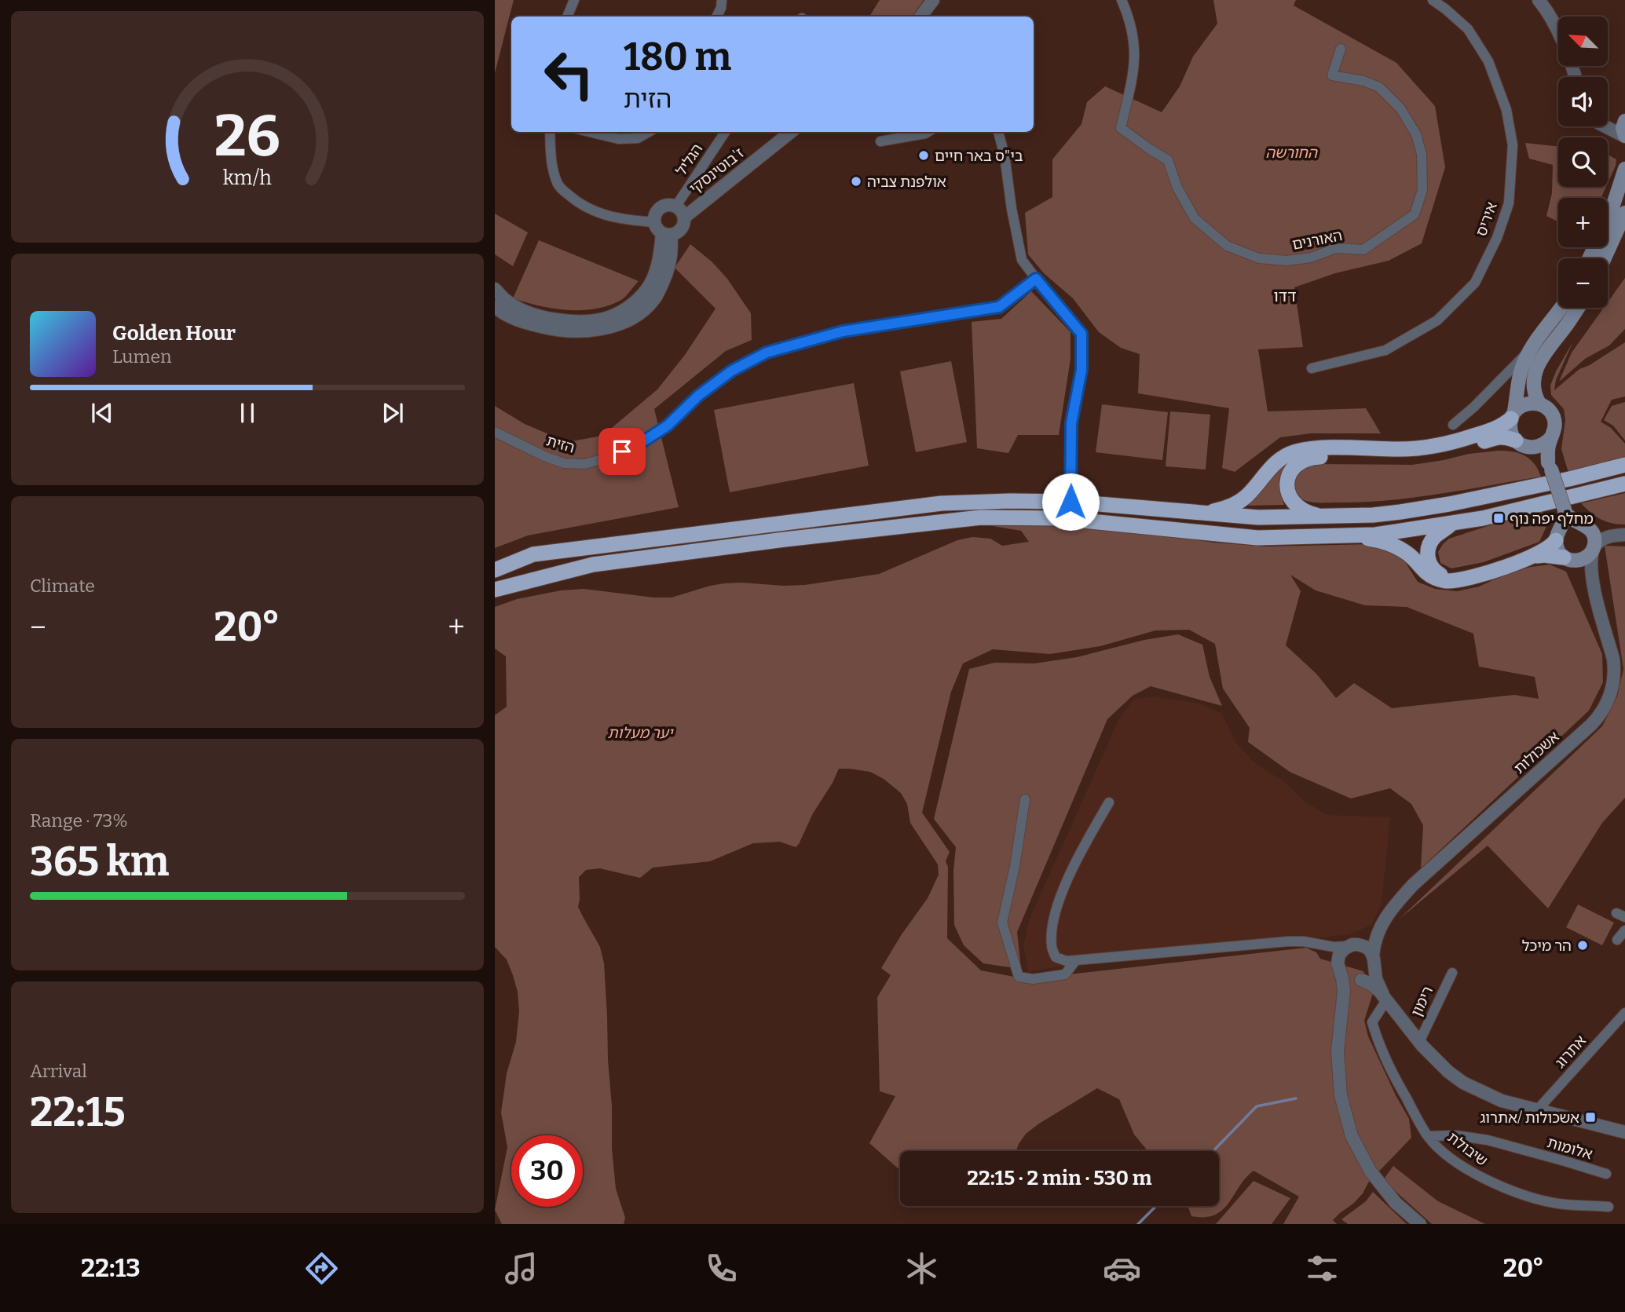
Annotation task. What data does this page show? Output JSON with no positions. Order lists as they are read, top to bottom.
{
  "streets": {
    "street": [
      "הגליל",
      "ז'בוטינסקי",
      "איריס",
      "האורנים",
      "הזית",
      "אשכולות",
      "רימון",
      "אתרוג",
      "אלומות",
      "שיבולת"
    ]
  },
  "crossings": [
    ["הגליל", "ז'בוטינסקי"],
    ["אשכולות", "רימון"],
    ["אשכולות", "אתרוג"],
    ["אשכולות", "שיבולת"],
    ["אלומות", "שיבולת"]
  ],
  "districts": ["דדו"],
  "parks": ["החורשה", "יער מעלות"],
  "places": {
    "other": ["בי\"ס באר חיים", "אולפנת צביה", "הר מיכל"],
    "transit": ["מחלף יפה נוף", "אשכולות /אתרוג"]
  },
  "north": "top left",
  "page": {
    "map_buttons": ["+", "−"],
    "turn": ["180 m", "הזית"],
    "song": ["Golden Hour", "Lumen"],
    "tile": [
      "Climate",
      ["Range · 73%", "365 km"],
      ["Arrival", "22:15"]
    ],
    "heat": ["−", "20°", "+"],
    "limit": "30",
    "trip": "22:15 · 2 min · 530 m",
    "tabs": ["22:13", "20°"],
    "gauge": ["26", "km/h"]
  }
}
